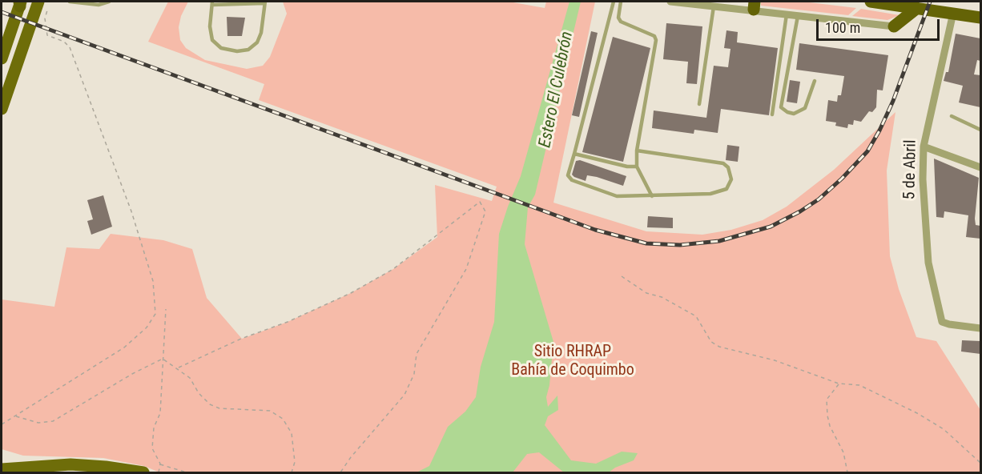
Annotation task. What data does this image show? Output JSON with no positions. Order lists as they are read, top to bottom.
{
  "streets": {
    "street": ["5 de Abril"]
  },
  "water": ["Estero El Culebrón"],
  "parks": ["Sitio RHRAP Bahía de Coquimbo"],
  "scale_bar": "100 m"
}
